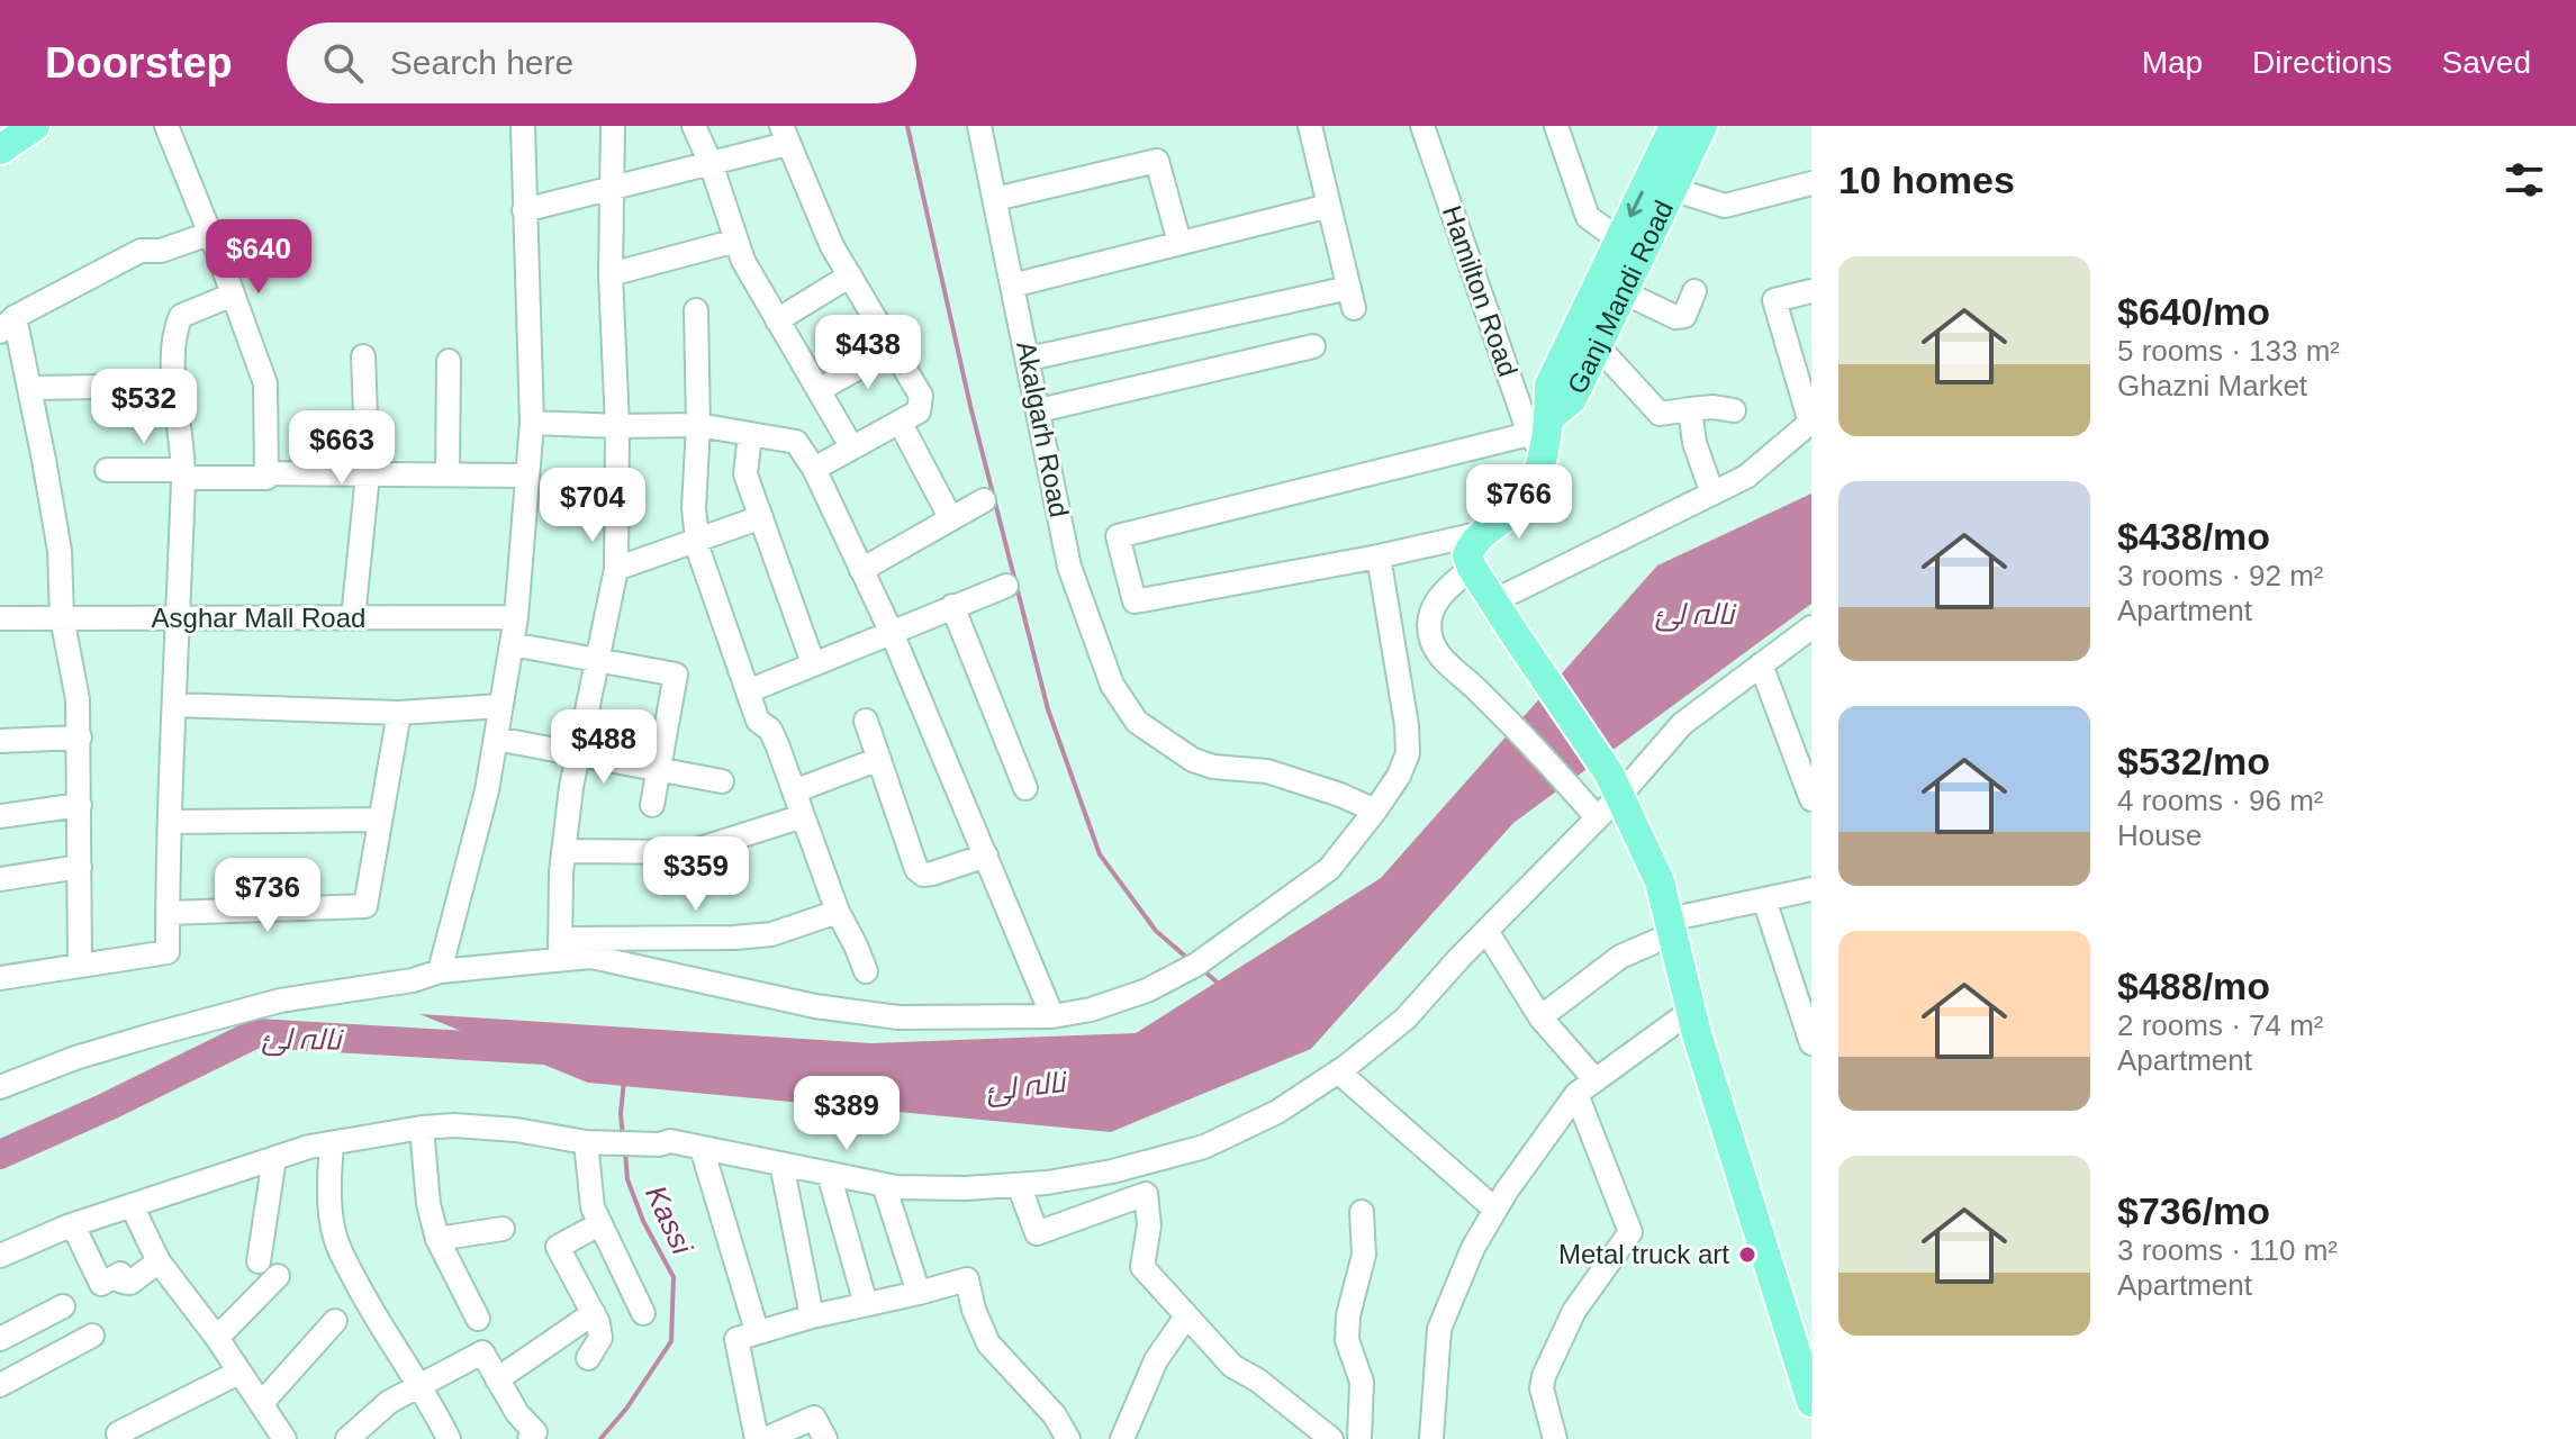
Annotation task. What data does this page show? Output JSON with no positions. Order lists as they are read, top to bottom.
{
  "streets": {
    "main road": ["Ganj Mandi Road"],
    "street": ["Hamilton Road", "Akalgarh Road", "Asghar Mall Road"]
  },
  "crossings": [
    ["Hamilton Road", "Ganj Mandi Road"]
  ],
  "water": ["نالہ لئ", "Kassi"],
  "places": ["Metal truck art"],
  "page": {
    "header": "Doorstep",
    "search": "Search here",
    "nav": ["Map", "Directions", "Saved"],
    "heading": "10 homes",
    "price": [
      "$640",
      "$438",
      "$532",
      "$663",
      "$766",
      "$704",
      "$488",
      "$359",
      "$736",
      "$389"
    ],
    "list": [
      {
        "name": "$640/mo",
        "note": "5 rooms · 133 m² · Ghazni Market"
      },
      {
        "name": "$438/mo",
        "note": "3 rooms · 92 m² · Apartment"
      },
      {
        "name": "$532/mo",
        "note": "4 rooms · 96 m² · House"
      },
      {
        "name": "$488/mo",
        "note": "2 rooms · 74 m² · Apartment"
      },
      {
        "name": "$736/mo",
        "note": "3 rooms · 110 m² · Apartment"
      }
    ]
  }
}
